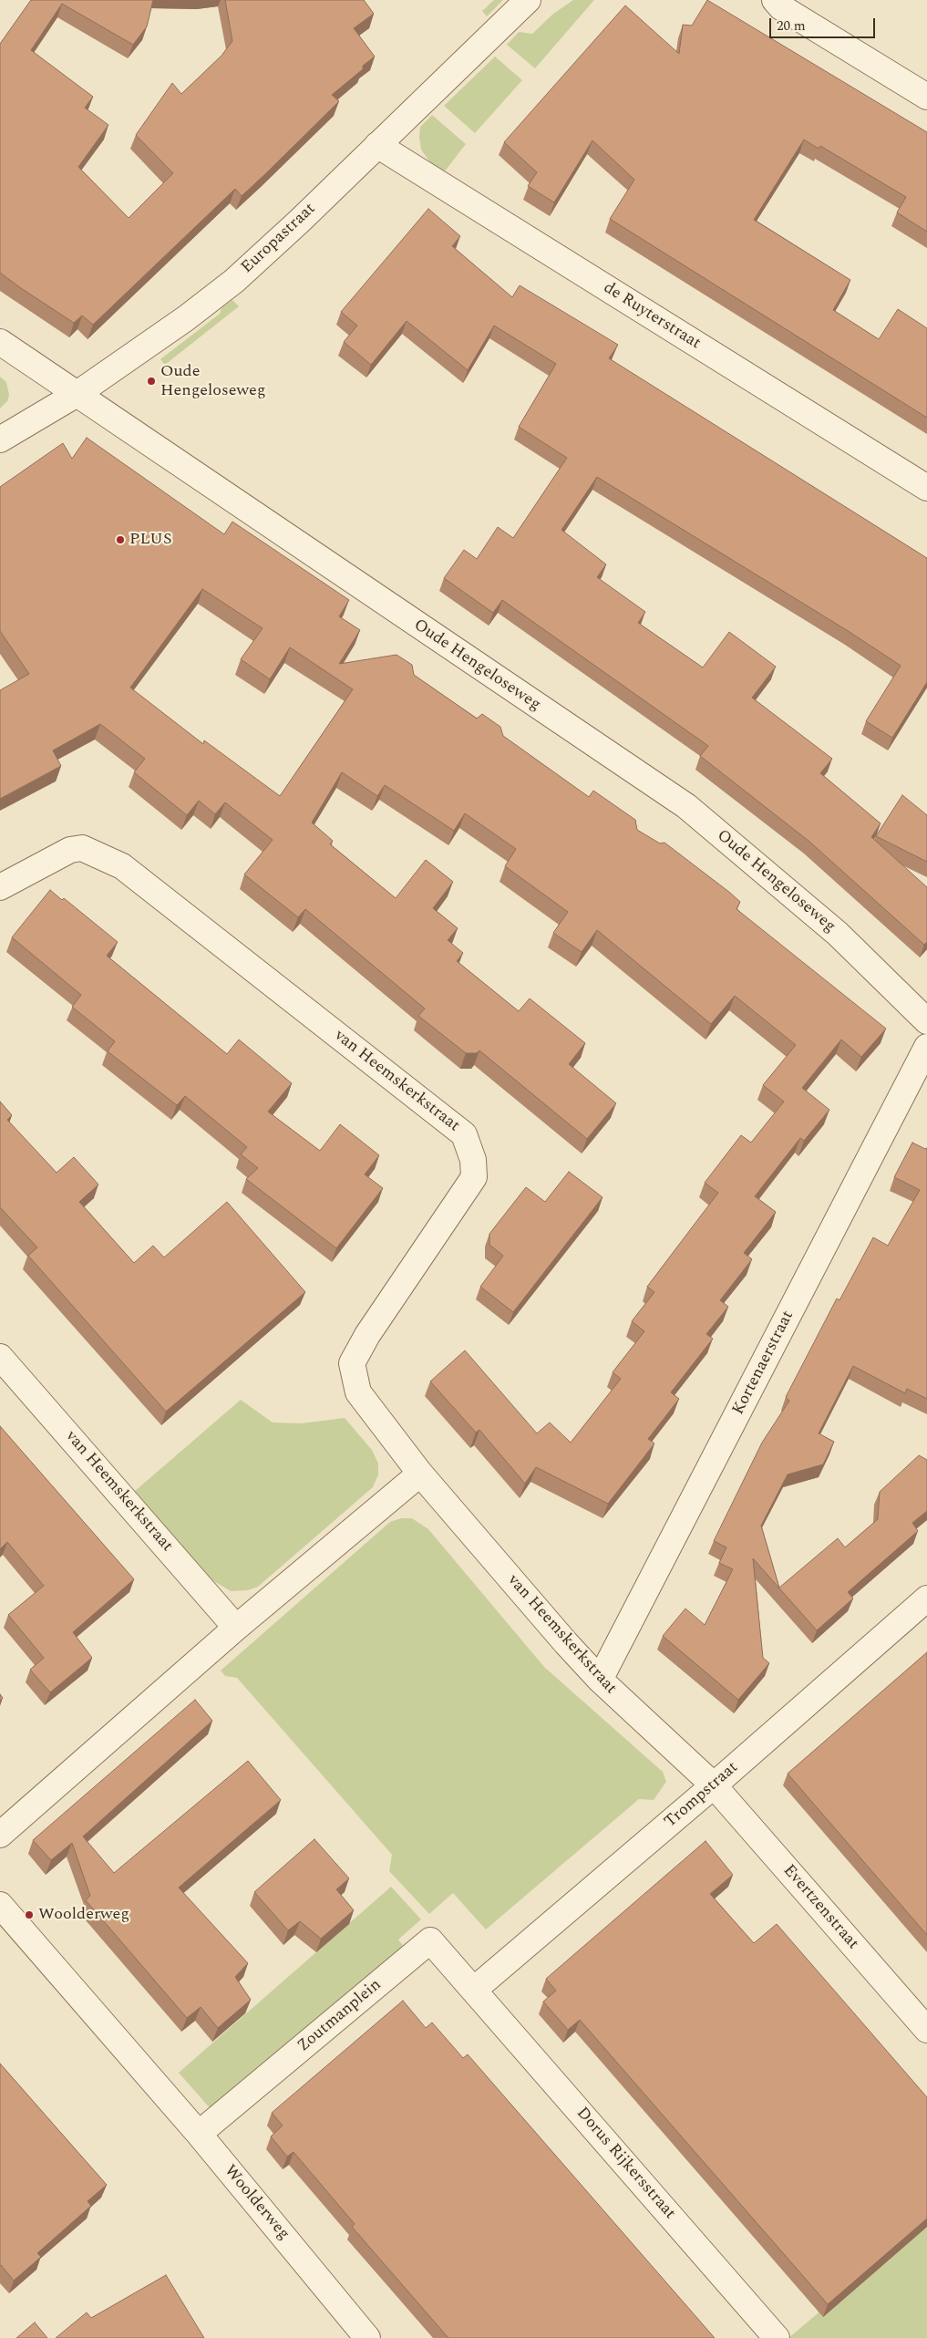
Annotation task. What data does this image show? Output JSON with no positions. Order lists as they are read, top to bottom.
{
  "streets": {
    "street": [
      "Europastraat",
      "de Ruyterstraat",
      "Oude Hengeloseweg",
      "van Heemskerkstraat",
      "Kortenaerstraat",
      "Trompstraat",
      "Evertzenstraat",
      "Zoutmanplein",
      "Dorus Rijkersstraat",
      "Woolderweg"
    ]
  },
  "crossings": [
    ["Europastraat", "de Ruyterstraat"],
    ["Europastraat", "Oude Hengeloseweg"],
    ["van Heemskerkstraat", "Kortenaerstraat"],
    ["van Heemskerkstraat", "Trompstraat"],
    ["van Heemskerkstraat", "Evertzenstraat"],
    ["Trompstraat", "Evertzenstraat"],
    ["Trompstraat", "Zoutmanplein"],
    ["Trompstraat", "Dorus Rijkersstraat"],
    ["Zoutmanplein", "Dorus Rijkersstraat"],
    ["Zoutmanplein", "Woolderweg"]
  ],
  "places": ["Oude Hengeloseweg", "PLUS", "Woolderweg"],
  "scale_bar": "20 m"
}
